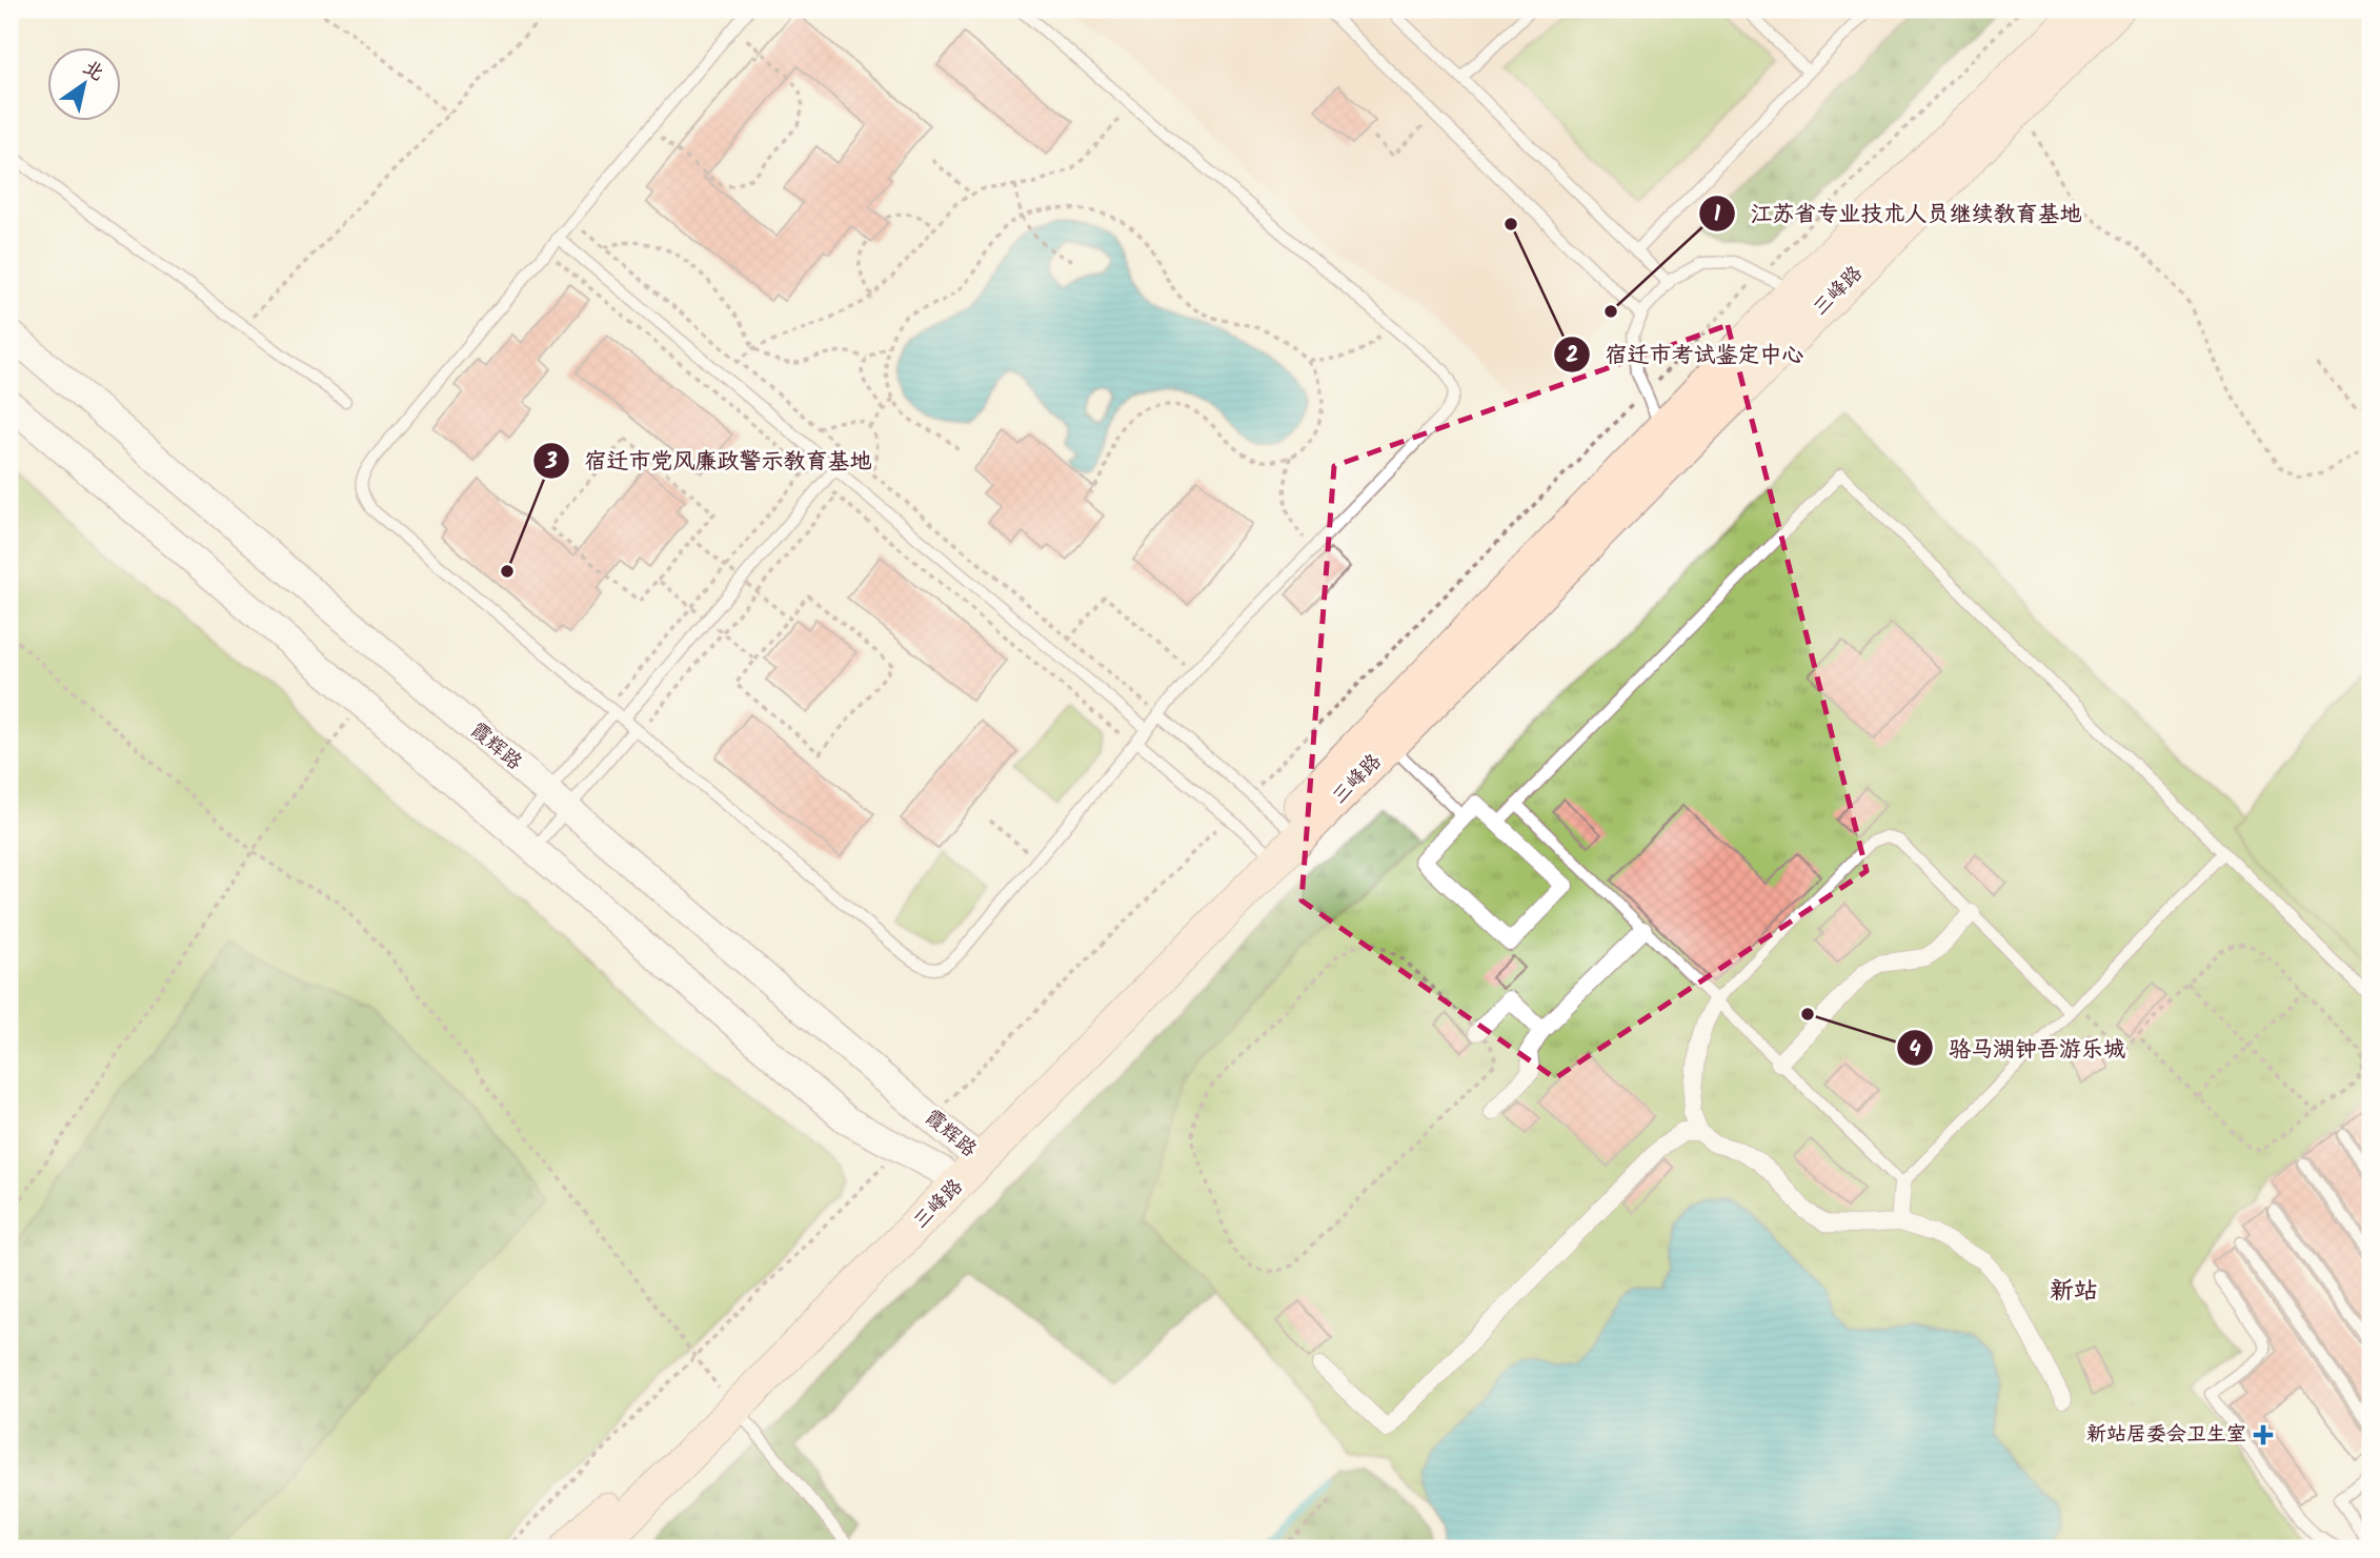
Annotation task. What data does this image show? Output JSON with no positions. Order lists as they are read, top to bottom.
{
  "streets": {
    "main road": ["三峰路"],
    "street": ["霞辉路"]
  },
  "crossings": [
    ["三峰路", "霞辉路"]
  ],
  "districts": ["新站"],
  "places": {
    "other": [
      "宿迁市考试鉴定中心",
      "江苏省专业技术人员继续教育基地",
      "宿迁市党风廉政警示教育基地",
      "骆马湖钟吾游乐城"
    ],
    "health": ["新站居委会卫生室"]
  },
  "north": "top right"
}
